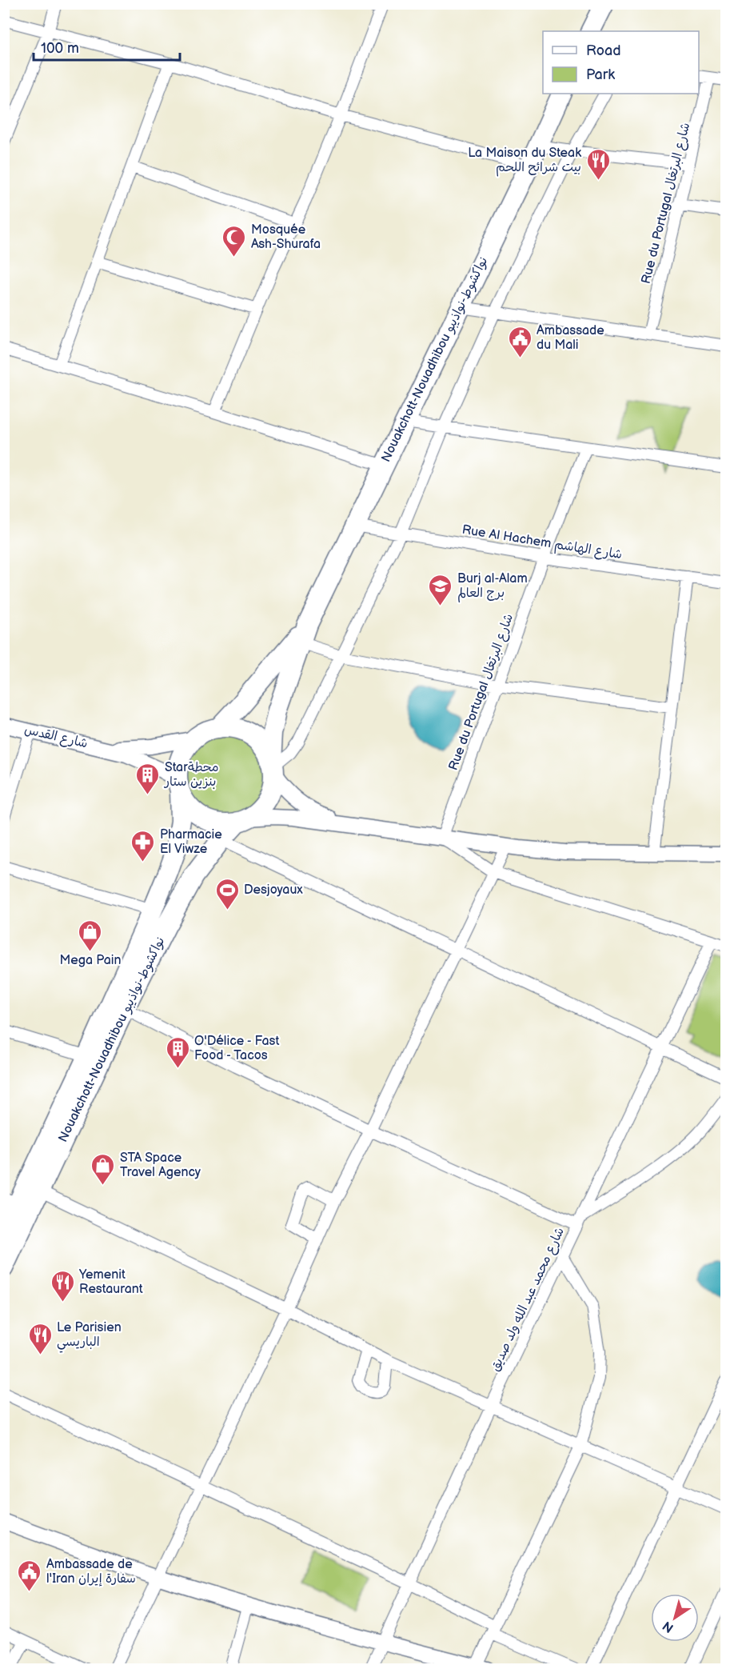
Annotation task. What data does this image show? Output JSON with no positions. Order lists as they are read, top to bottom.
{
  "streets": {
    "highway": ["Nouakchott-Nouadhibou نواكشوط-نواذيبو"],
    "street": [
      "Rue du Portugal شارع البرتغال",
      "Rue Al Hachem شارع الهاشم",
      "شارع القدس",
      "شارع محمد عبد الله ولد صديق"
    ]
  },
  "crossings": [
    ["Rue du Portugal شارع البرتغال", "Rue Al Hachem شارع الهاشم"],
    ["Nouakchott-Nouadhibou نواكشوط-نواذيبو", "Rue Al Hachem شارع الهاشم"]
  ],
  "places": {
    "restaurant": ["La Maison du Steak بيت شرائح اللحم", "Yemenit Restaurant", "Le Parisien الباريسي"],
    "mosque": ["Mosquée Ash-Shurafa"],
    "public building": ["Ambassade du Mali", "Ambassade de l'Iran سفارة إيران"],
    "school or university": ["Burj al-Alam برج العالم"],
    "building": ["Starمحطة بنزين ستار", "O'Délice - Fast Food - Tacos"],
    "pharmacy": ["Pharmacie El Viwze"],
    "sports": ["Desjoyaux"],
    "shop": ["Mega Pain", "STA Space Travel Agency"]
  },
  "legend": ["Road", "Park"],
  "scale_bar": "100 m",
  "north": "bottom left"
}
